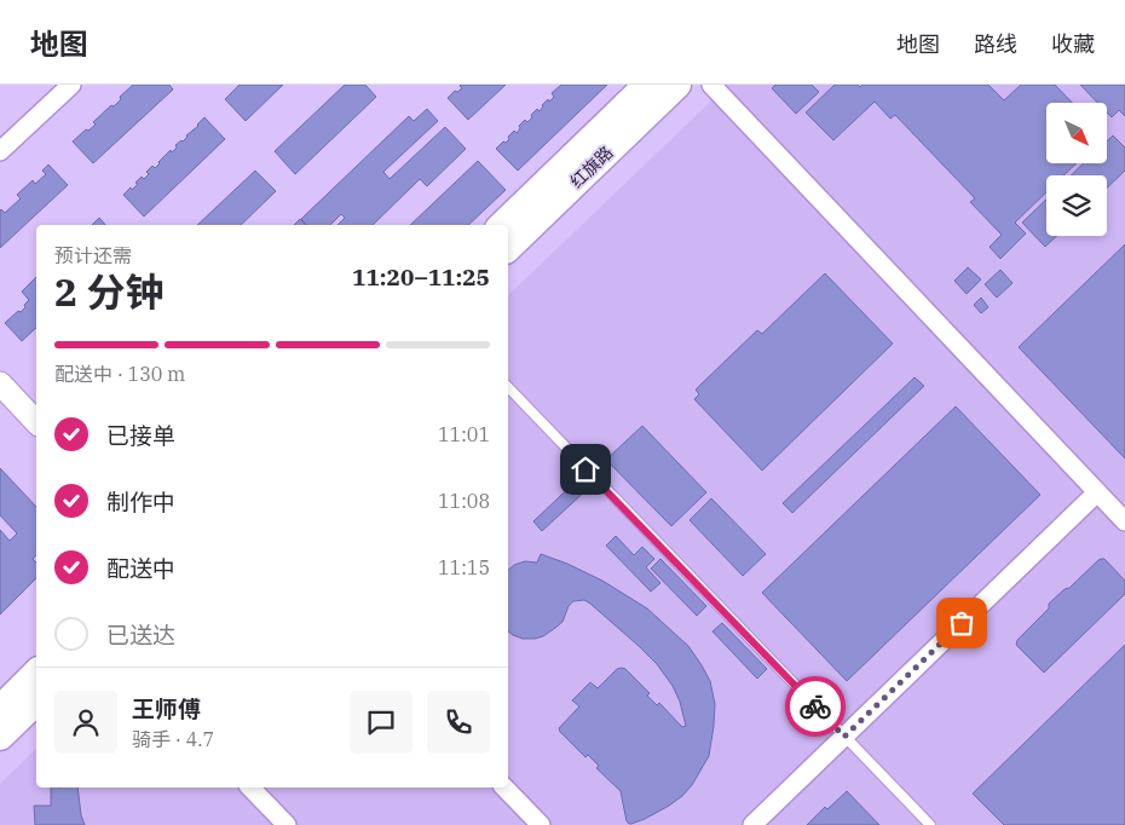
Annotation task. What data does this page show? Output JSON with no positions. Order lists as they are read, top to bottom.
{
  "streets": {
    "main road": ["红旗路"]
  },
  "north": "bottom right",
  "page": {
    "header": "地图",
    "nav": ["地图", "路线", "收藏"],
    "heading": ["2 分钟", "预计还需", "11:20–11:25"],
    "panel": ["王师傅", "骑手 · 4.7"],
    "bar": "配送中 · 130 m",
    "list": [
      ["已接单", "11:01"],
      ["制作中", "11:08"],
      ["配送中", "11:15"],
      "已送达"
    ]
  }
}
